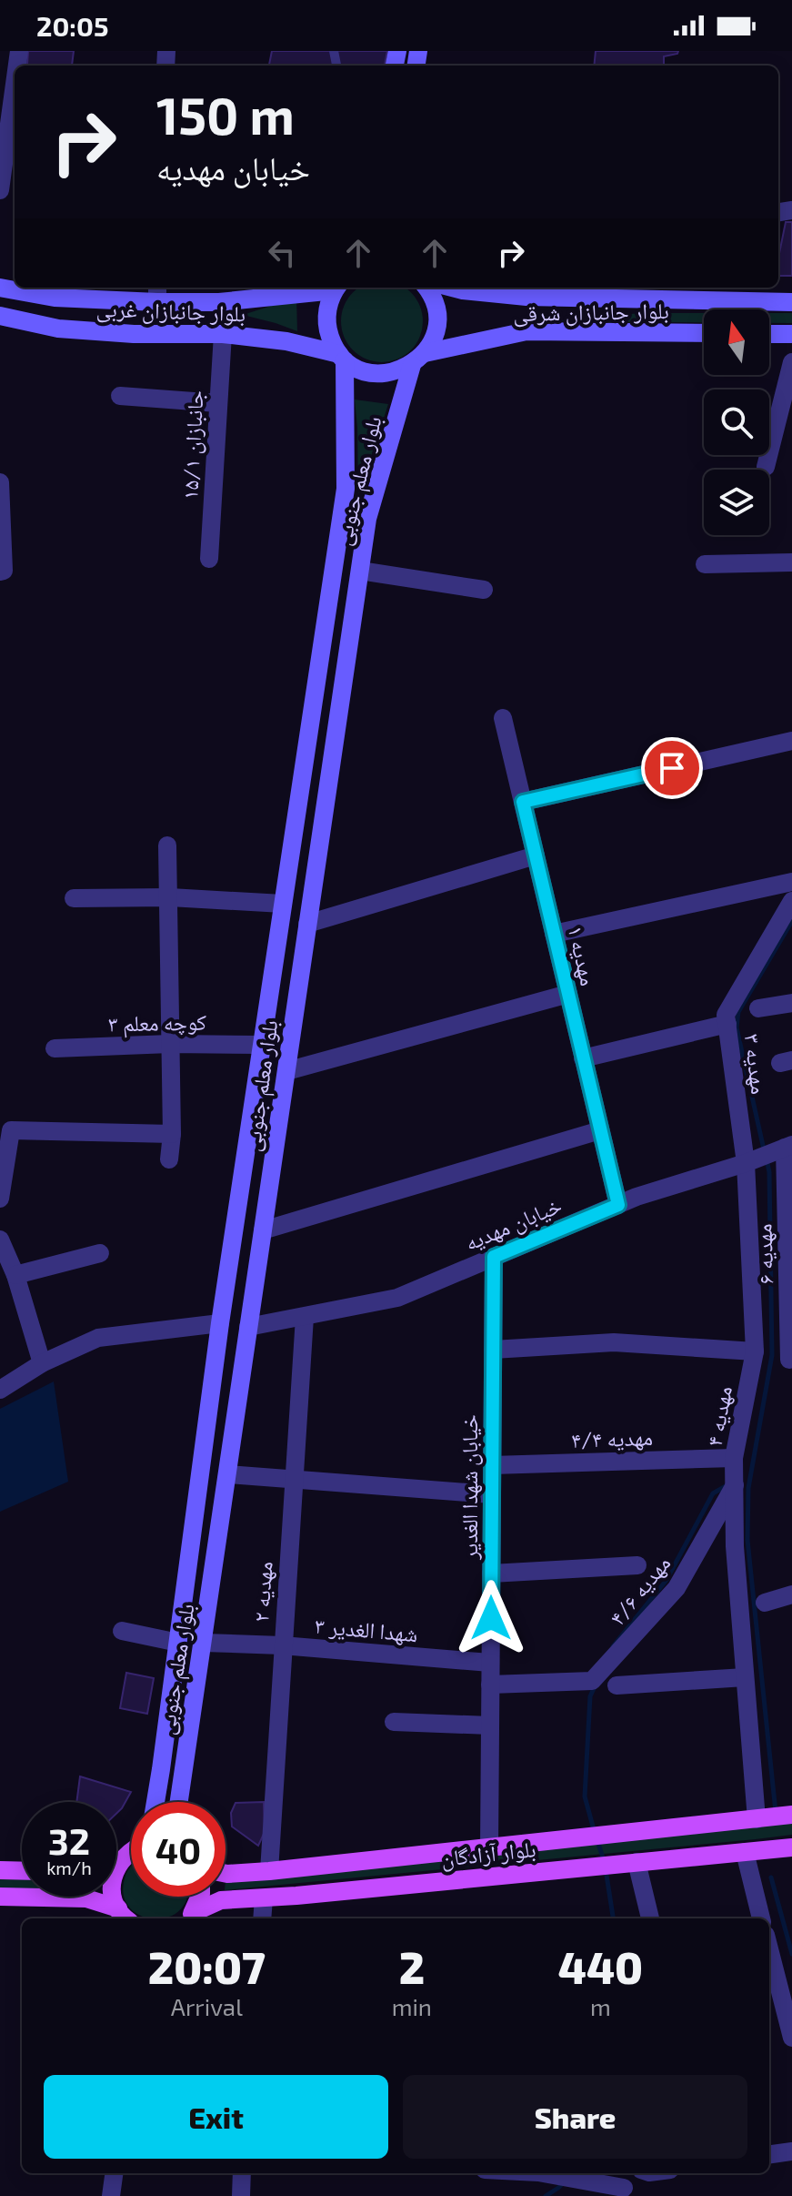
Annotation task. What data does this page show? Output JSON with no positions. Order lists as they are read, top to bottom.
{
  "streets": {
    "main road": [
      "بلوار جانبازان غربی",
      "بلوار جانبازان شرقی",
      "بلوار معلم جنوبی",
      "بلوار آزادگان"
    ],
    "street": [
      "جانبازان ۱۵/۱",
      "مهدیه ۱",
      "کوچه معلم ۳",
      "مهدیه ۳",
      "خیابان مهدیه",
      "مهدیه ۶",
      "مهدیه ۴",
      "مهدیه ۴/۴",
      "خیابان شهدا الغدیر",
      "مهدیه ۴/۶",
      "مهدیه ۲",
      "شهدا الغدیر ۳"
    ]
  },
  "crossings": [
    ["بلوار جانبازان غربی", "بلوار جانبازان شرقی"],
    ["بلوار جانبازان غربی", "جانبازان ۱۵/۱"],
    ["بلوار جانبازان غربی", "بلوار معلم جنوبی"],
    ["بلوار جانبازان شرقی", "بلوار معلم جنوبی"],
    ["بلوار معلم جنوبی", "کوچه معلم ۳"],
    ["بلوار معلم جنوبی", "خیابان مهدیه"],
    ["بلوار معلم جنوبی", "شهدا الغدیر ۳"],
    ["مهدیه ۱", "خیابان مهدیه"],
    ["مهدیه ۳", "خیابان مهدیه"],
    ["مهدیه ۳", "مهدیه ۴"],
    ["خیابان مهدیه", "مهدیه ۶"],
    ["خیابان مهدیه", "مهدیه ۴"],
    ["خیابان مهدیه", "خیابان شهدا الغدیر"],
    ["خیابان مهدیه", "مهدیه ۲"],
    ["مهدیه ۴", "مهدیه ۴/۴"],
    ["مهدیه ۴", "مهدیه ۴/۶"],
    ["مهدیه ۴", "بلوار آزادگان"],
    ["مهدیه ۴/۴", "خیابان شهدا الغدیر"],
    ["خیابان شهدا الغدیر", "مهدیه ۴/۶"],
    ["خیابان شهدا الغدیر", "شهدا الغدیر ۳"],
    ["خیابان شهدا الغدیر", "بلوار آزادگان"],
    ["مهدیه ۲", "شهدا الغدیر ۳"],
    ["مهدیه ۲", "بلوار آزادگان"]
  ],
  "north": "top",
  "page": {
    "status": "20:05",
    "turn": ["150 m", "خیابان مهدیه"],
    "speed": "32 km/h",
    "limit": "40",
    "eta": [
      "20:07",
      "Arrival",
      "2",
      "min",
      "440",
      "m"
    ],
    "buttons": ["Exit", "Share"]
  }
}
